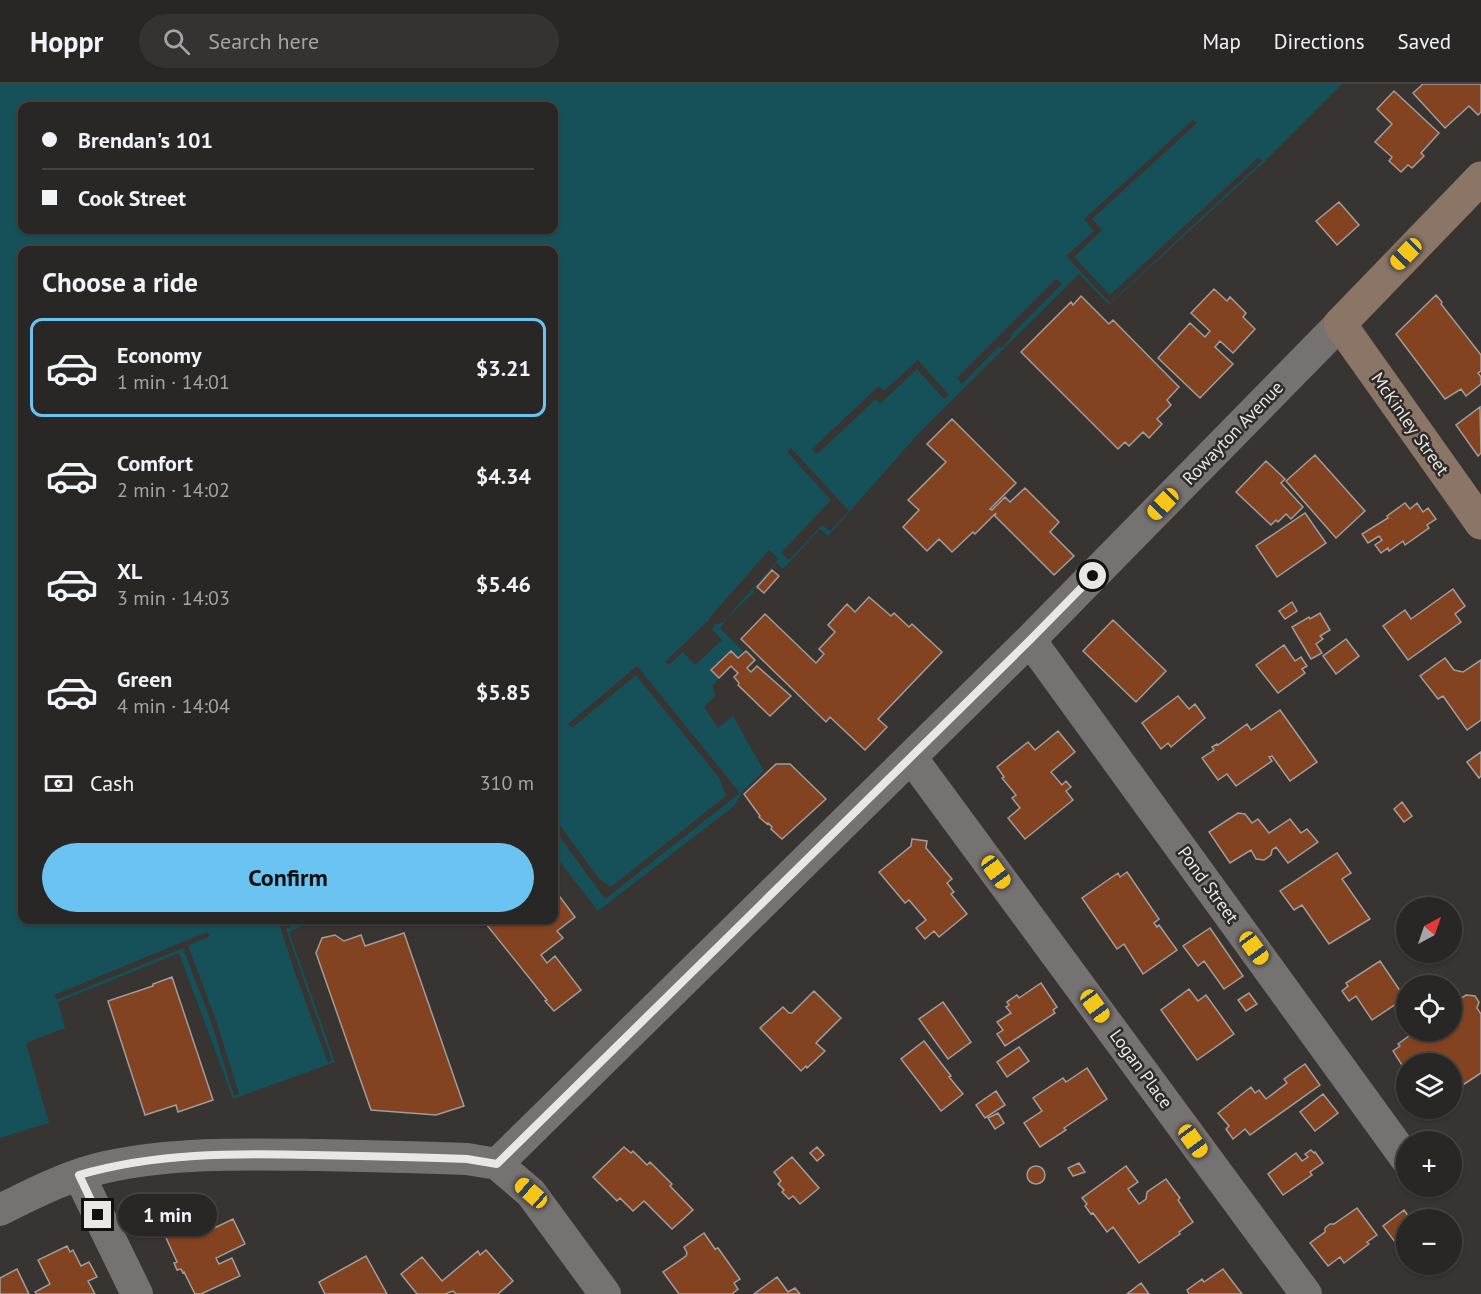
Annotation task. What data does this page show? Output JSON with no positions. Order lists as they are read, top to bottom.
{
  "streets": {
    "main road": ["McKinley Street", "Rowayton Avenue"],
    "street": ["Pond Street", "Logan Place"]
  },
  "crossings": [
    ["McKinley Street", "Rowayton Avenue"],
    ["Rowayton Avenue", "Pond Street"],
    ["Rowayton Avenue", "Logan Place"]
  ],
  "north": "top right",
  "page": {
    "header": "Hoppr",
    "search": "Search here",
    "nav": ["Map", "Directions", "Saved"],
    "banner": ["Brendan's 101", "Cook Street"],
    "heading": "Choose a ride",
    "list": [
      {
        "name": "Economy",
        "note": "1 min · 14:01",
        "value": "$3.21"
      },
      {
        "name": "Comfort",
        "note": "2 min · 14:02",
        "value": "$4.34"
      },
      {
        "name": "XL",
        "note": "3 min · 14:03",
        "value": "$5.46"
      },
      {
        "name": "Green",
        "note": "4 min · 14:04",
        "value": "$5.85"
      }
    ],
    "pay": ["Cash", "310 m"],
    "buttons": "Confirm",
    "map_buttons": ["+", "−"],
    "bubble": "1 min"
  }
}
